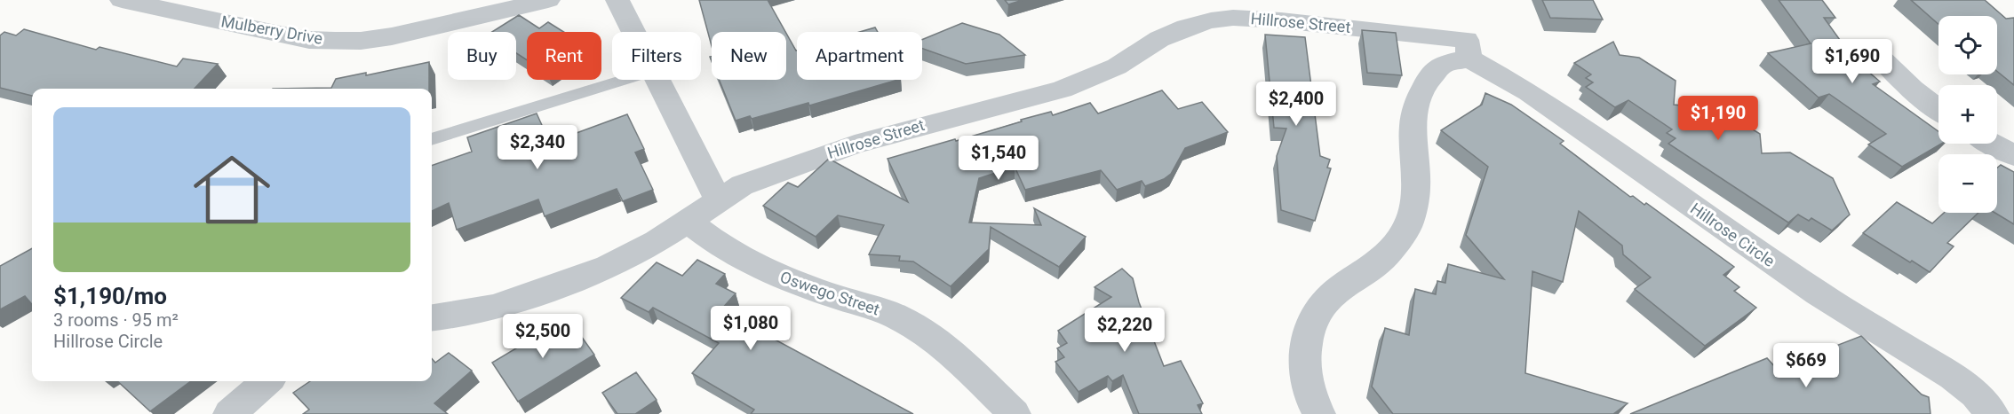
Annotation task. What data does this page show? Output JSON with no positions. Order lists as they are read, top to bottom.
{
  "streets": {
    "street": [
      "Hillrose Street",
      "Mulberry Drive",
      "Hillrose Circle",
      "Oswego Street"
    ]
  },
  "crossings": [
    ["Hillrose Street", "Hillrose Circle"],
    ["Hillrose Street", "Oswego Street"]
  ],
  "page": {
    "map_buttons": ["+", "−"],
    "chip": [
      "Buy",
      "Rent",
      "Filters",
      "New",
      "Apartment"
    ],
    "price": [
      "$1,690",
      "$2,400",
      "$1,190",
      "$2,340",
      "$1,540",
      "$1,080",
      "$2,220",
      "$2,500",
      "$669"
    ],
    "list": [
      {
        "name": "$1,190/mo",
        "note": "3 rooms · 95 m² · Hillrose Circle"
      }
    ]
  }
}
